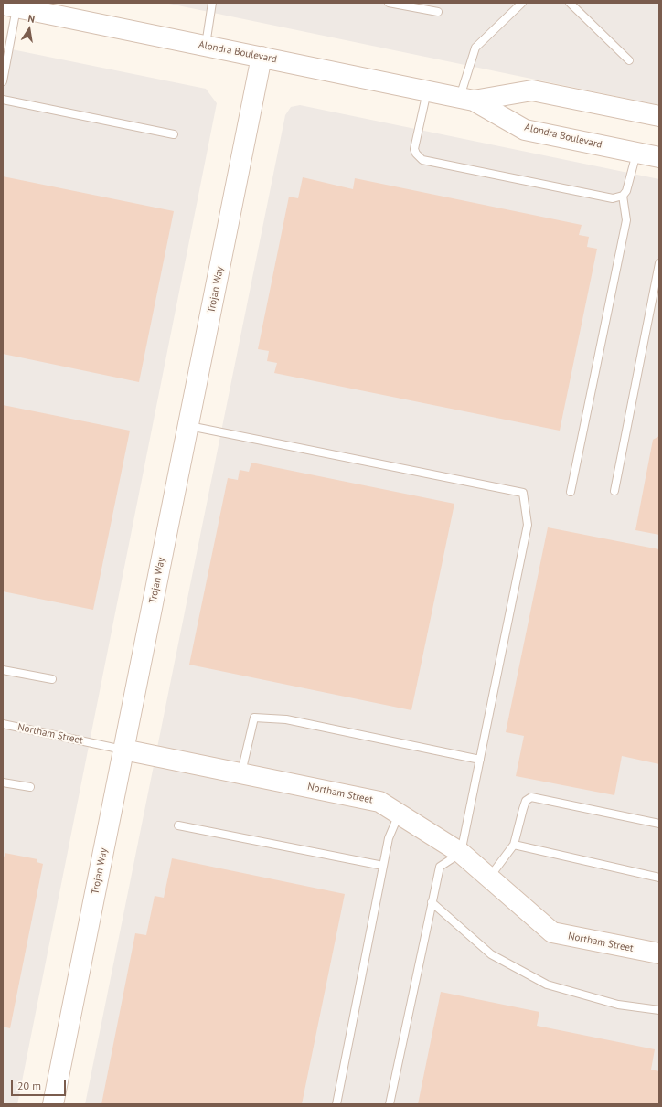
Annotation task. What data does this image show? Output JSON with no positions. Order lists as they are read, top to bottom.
{
  "streets": {
    "street": ["Alondra Boulevard", "Trojan Way", "Northam Street"]
  },
  "crossings": [
    ["Alondra Boulevard", "Trojan Way"],
    ["Trojan Way", "Northam Street"]
  ],
  "scale_bar": "20 m",
  "north": "top"
}
